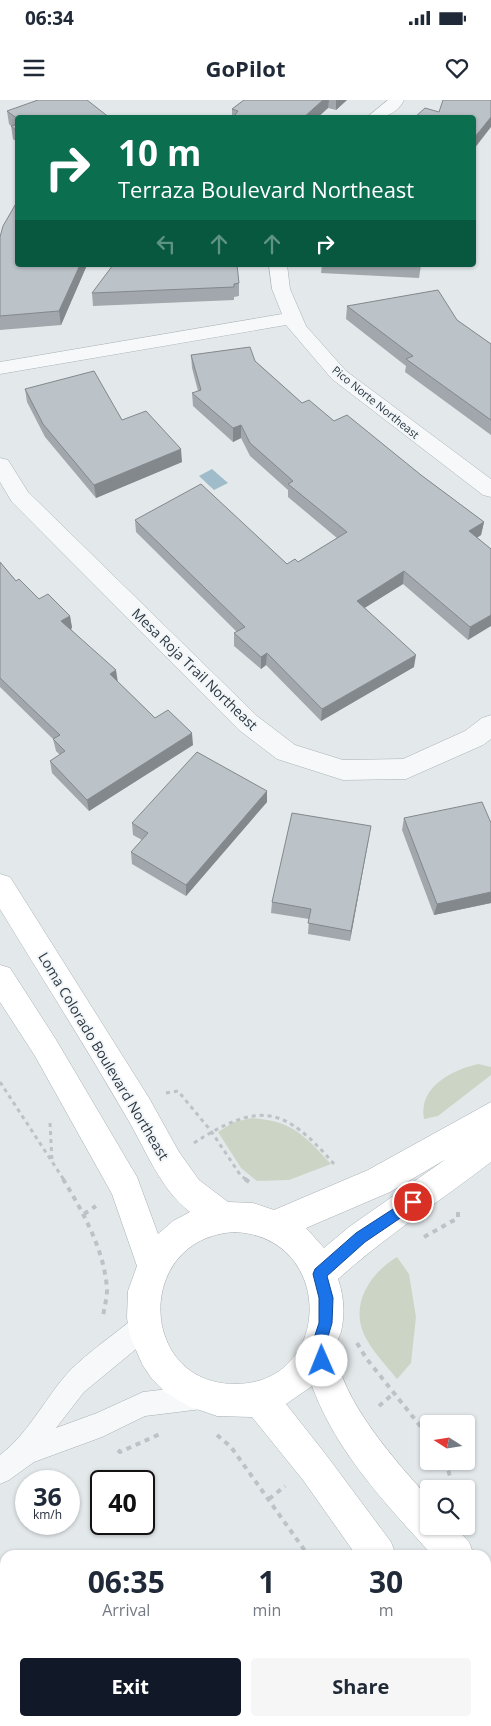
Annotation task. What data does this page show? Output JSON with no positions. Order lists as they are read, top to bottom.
{
  "streets": {
    "street": ["Pico Norte Northeast", "Mesa Roja Trail Northeast", "Loma Colorado Boulevard Northeast"]
  },
  "north": "left",
  "page": {
    "status": "06:34",
    "header": "GoPilot",
    "turn": ["10 m", "Terraza Boulevard Northeast"],
    "speed": "36 km/h",
    "limit": "40",
    "eta": [
      "06:35",
      "Arrival",
      "1",
      "min",
      "30",
      "m"
    ],
    "buttons": ["Exit", "Share"]
  }
}
